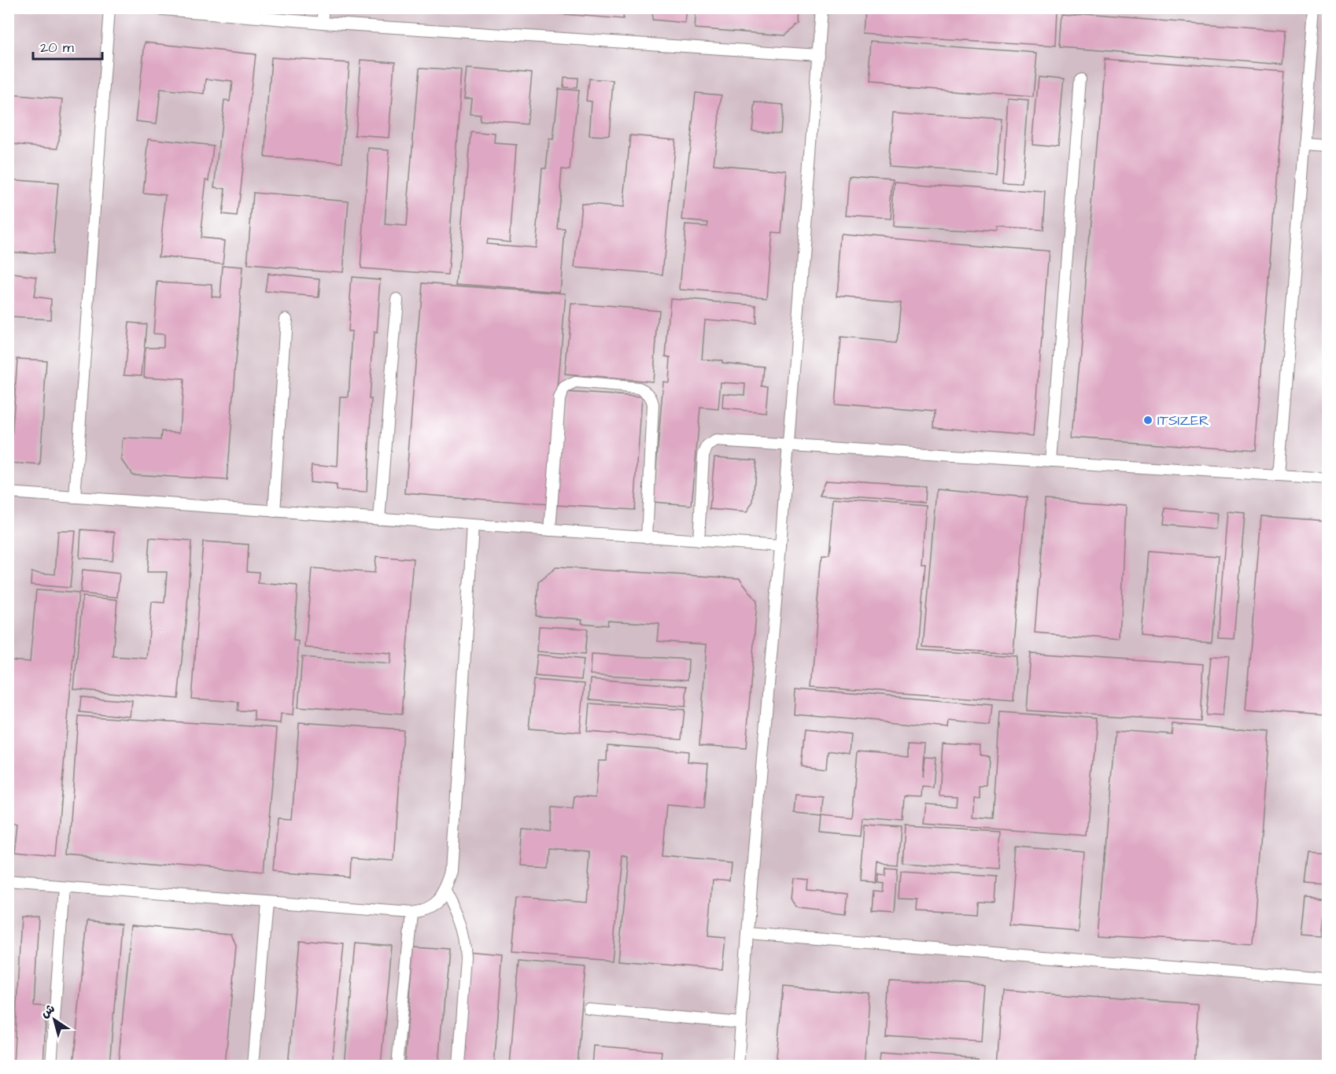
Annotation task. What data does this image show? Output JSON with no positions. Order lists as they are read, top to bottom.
{
  "places": ["ITSIZER"],
  "scale_bar": "20 m",
  "north": "top left"
}
